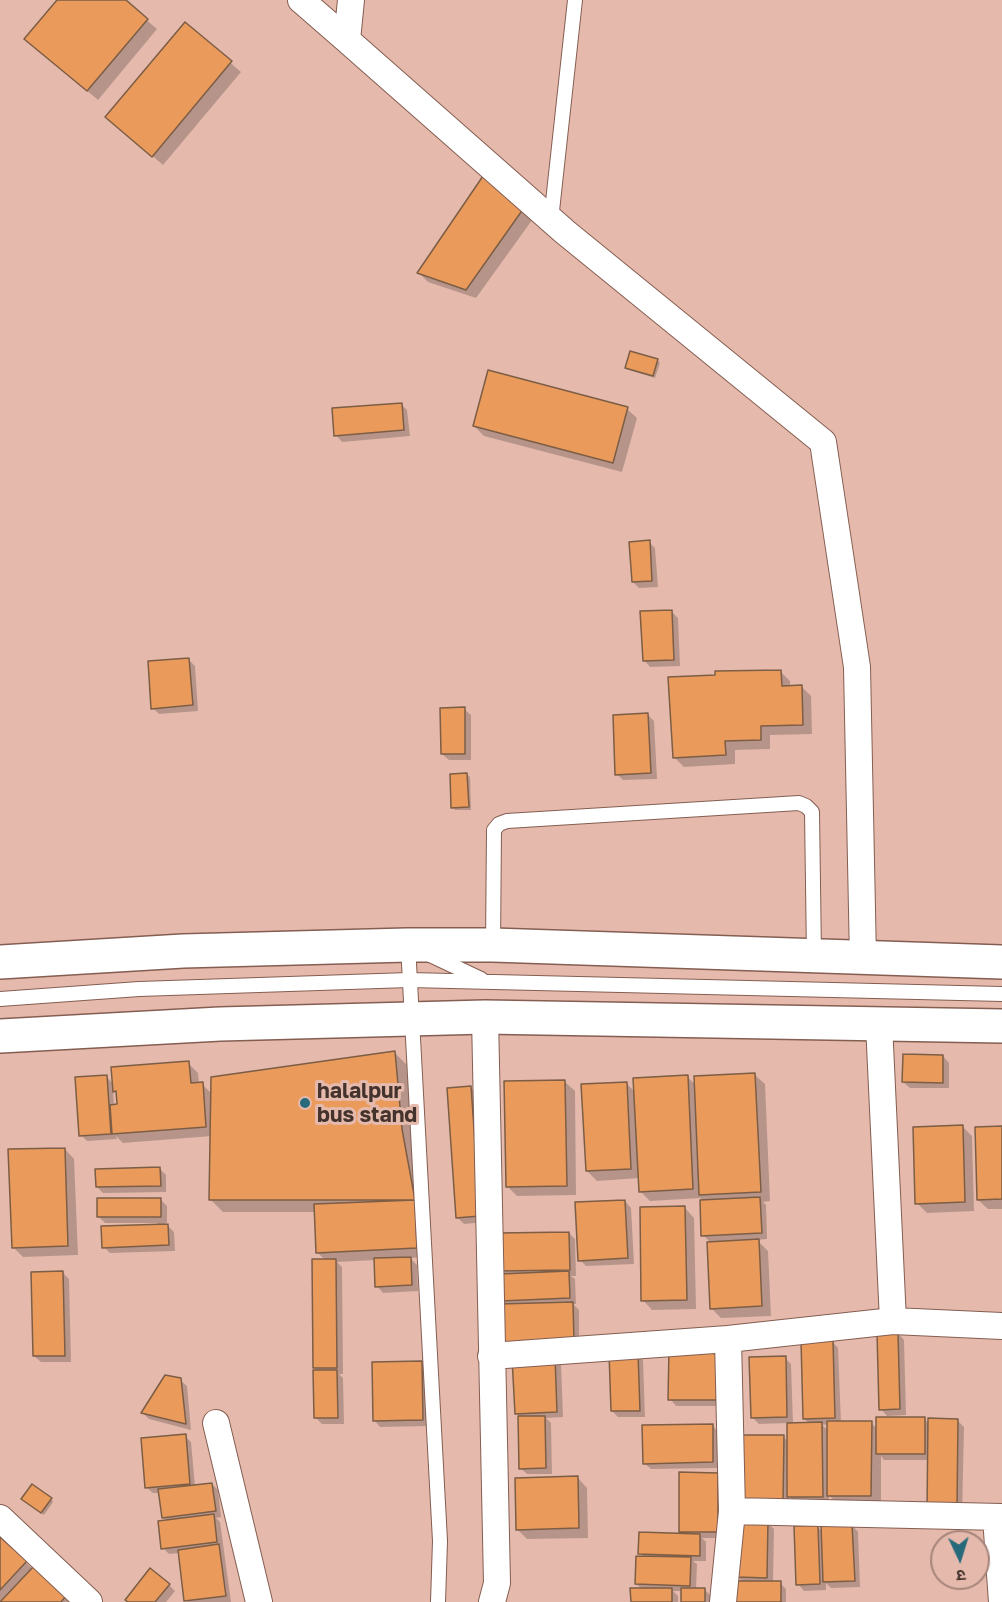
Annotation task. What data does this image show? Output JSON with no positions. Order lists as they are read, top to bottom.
{
  "places": ["halalpur bus stand"],
  "north": "bottom"
}
